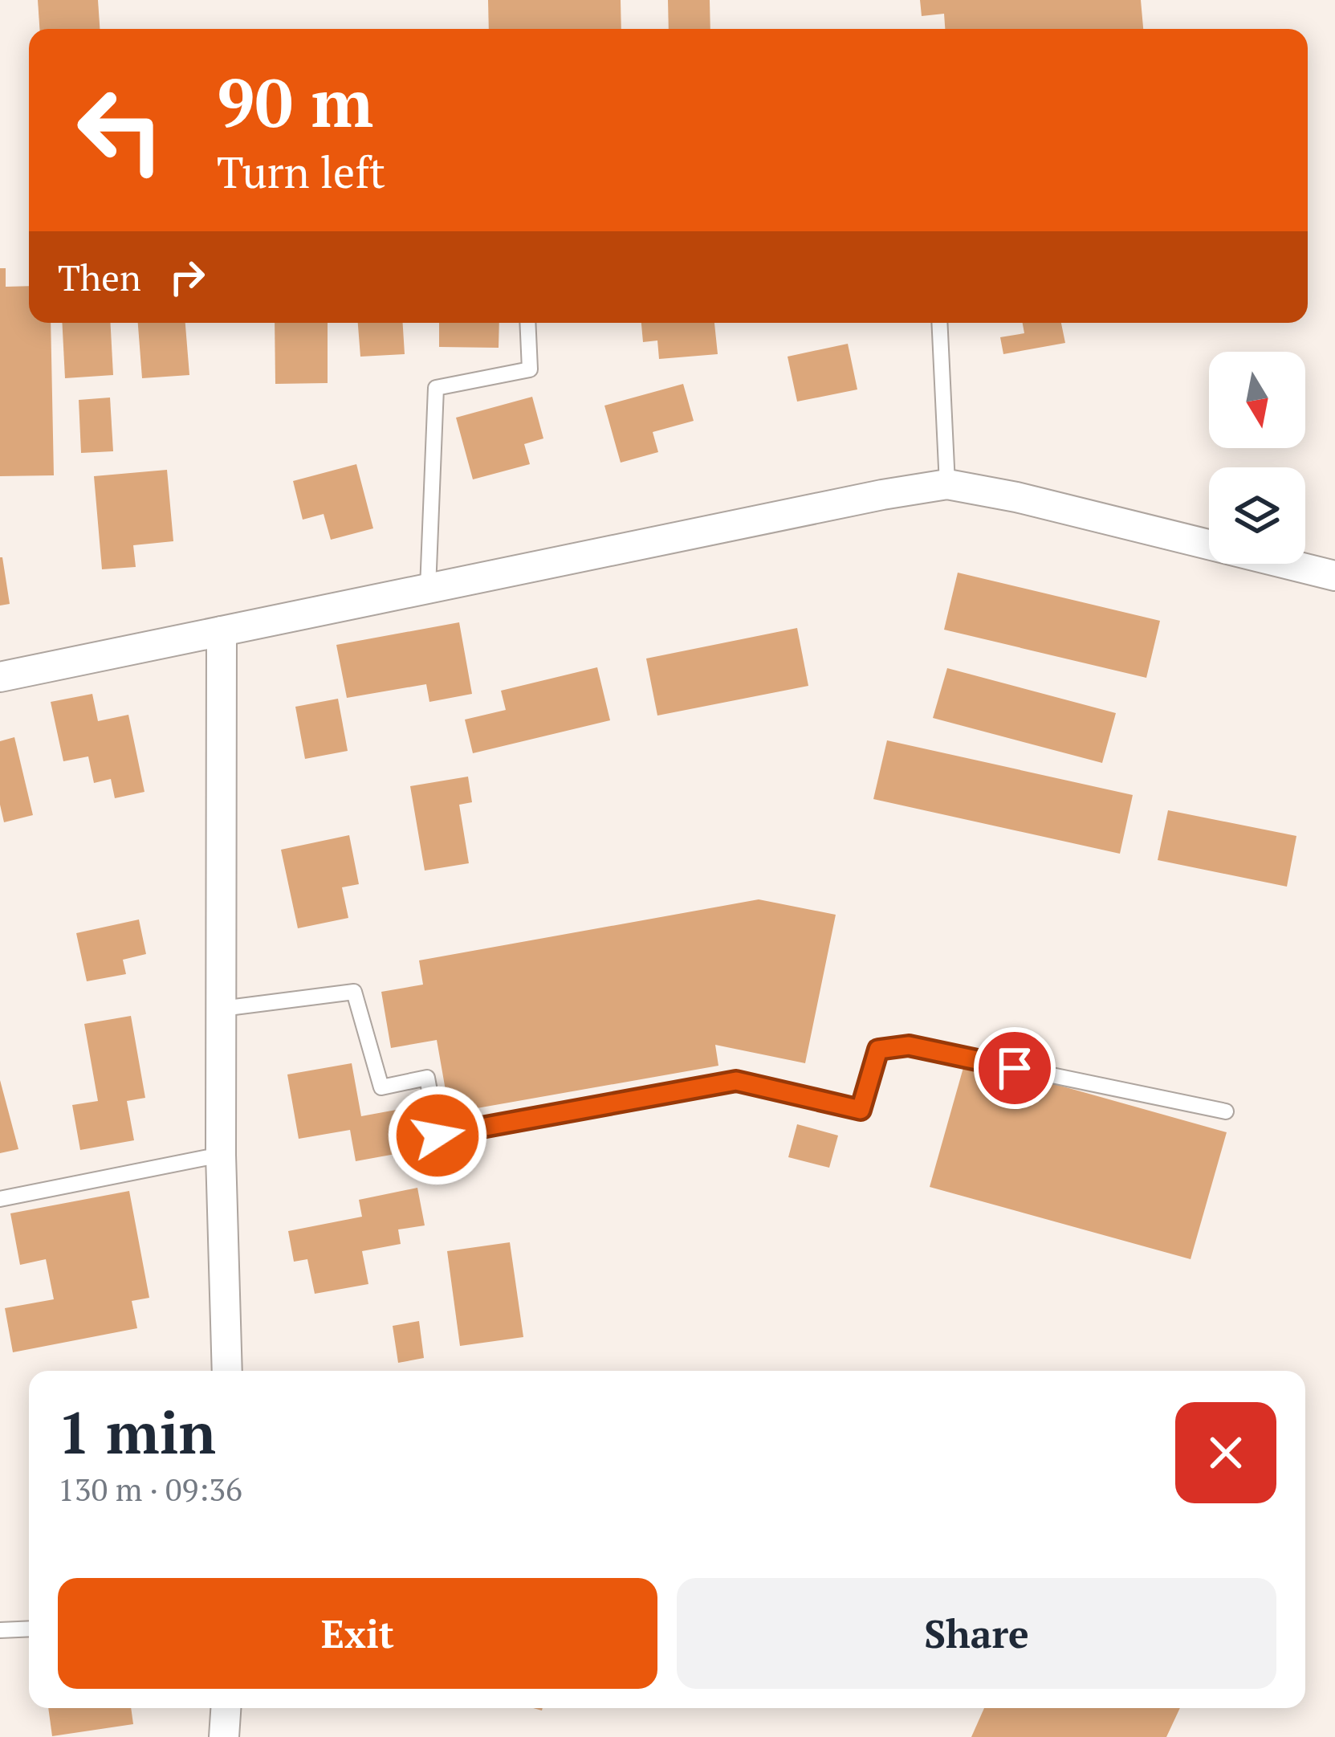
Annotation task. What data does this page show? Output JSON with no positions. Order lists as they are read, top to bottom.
{
  "north": "bottom",
  "page": {
    "turn": ["90 m", "Turn left"],
    "then": "Then",
    "heading": ["1 min", "130 m · 09:36"],
    "buttons": ["Exit", "Share"]
  }
}
